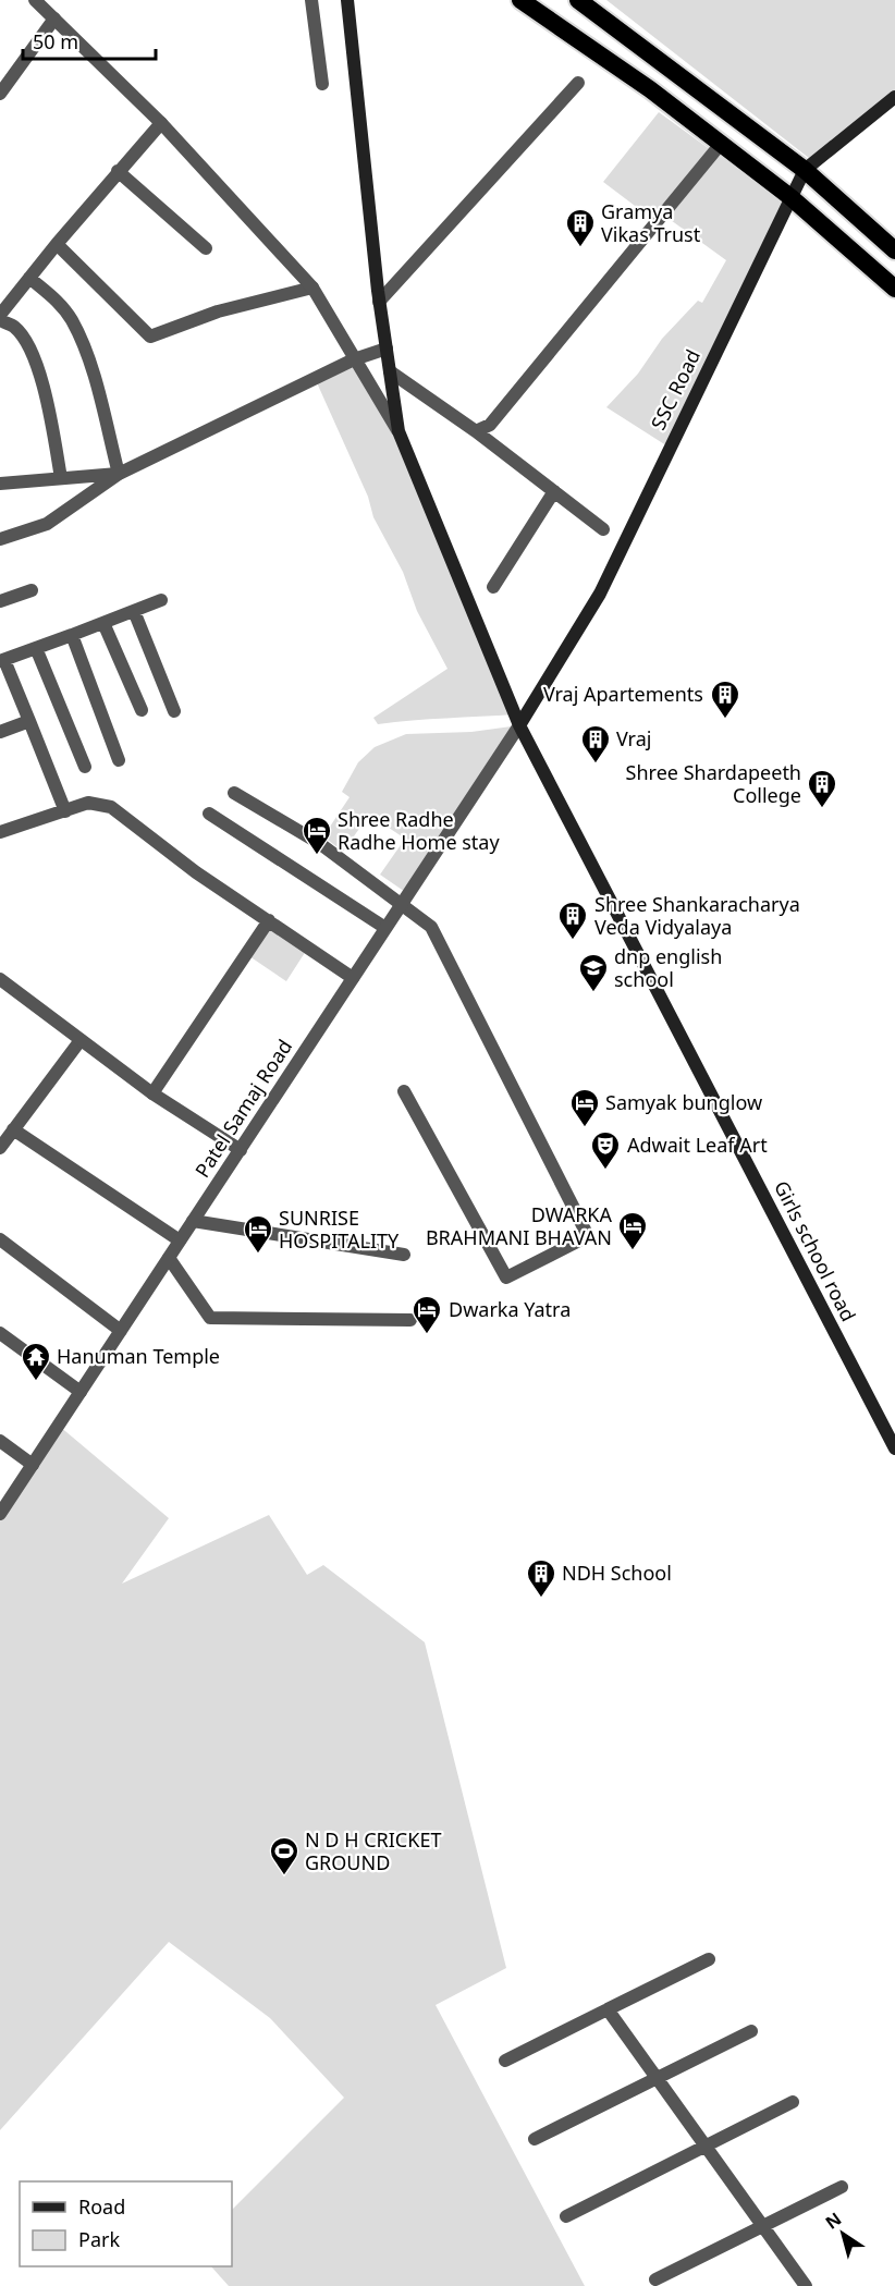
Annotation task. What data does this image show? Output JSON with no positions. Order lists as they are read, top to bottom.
{
  "streets": {
    "main road": ["SSC Road", "Girls school road"],
    "street": ["Patel Samaj Road"]
  },
  "crossings": [
    ["SSC Road", "Patel Samaj Road"],
    ["SSC Road", "Girls school road"],
    ["Patel Samaj Road", "Girls school road"]
  ],
  "places": {
    "building": [
      "Gramya Vikas Trust",
      "Vraj Apartements",
      "Vraj",
      "Shree Shardapeeth College",
      "Shree Shankaracharya Veda Vidyalaya",
      "NDH School"
    ],
    "hotel": [
      "Shree Radhe Radhe Home stay",
      "Samyak bunglow",
      "DWARKA BRAHMANI BHAVAN",
      "SUNRISE HOSPITALITY",
      "Dwarka Yatra"
    ],
    "school or university": ["dnp english school"],
    "theatre": ["Adwait Leaf Art"],
    "temple": ["Hanuman Temple"],
    "sports": ["N D H CRICKET GROUND"]
  },
  "legend": ["Road", "Park"],
  "scale_bar": "50 m",
  "north": "top left"
}
